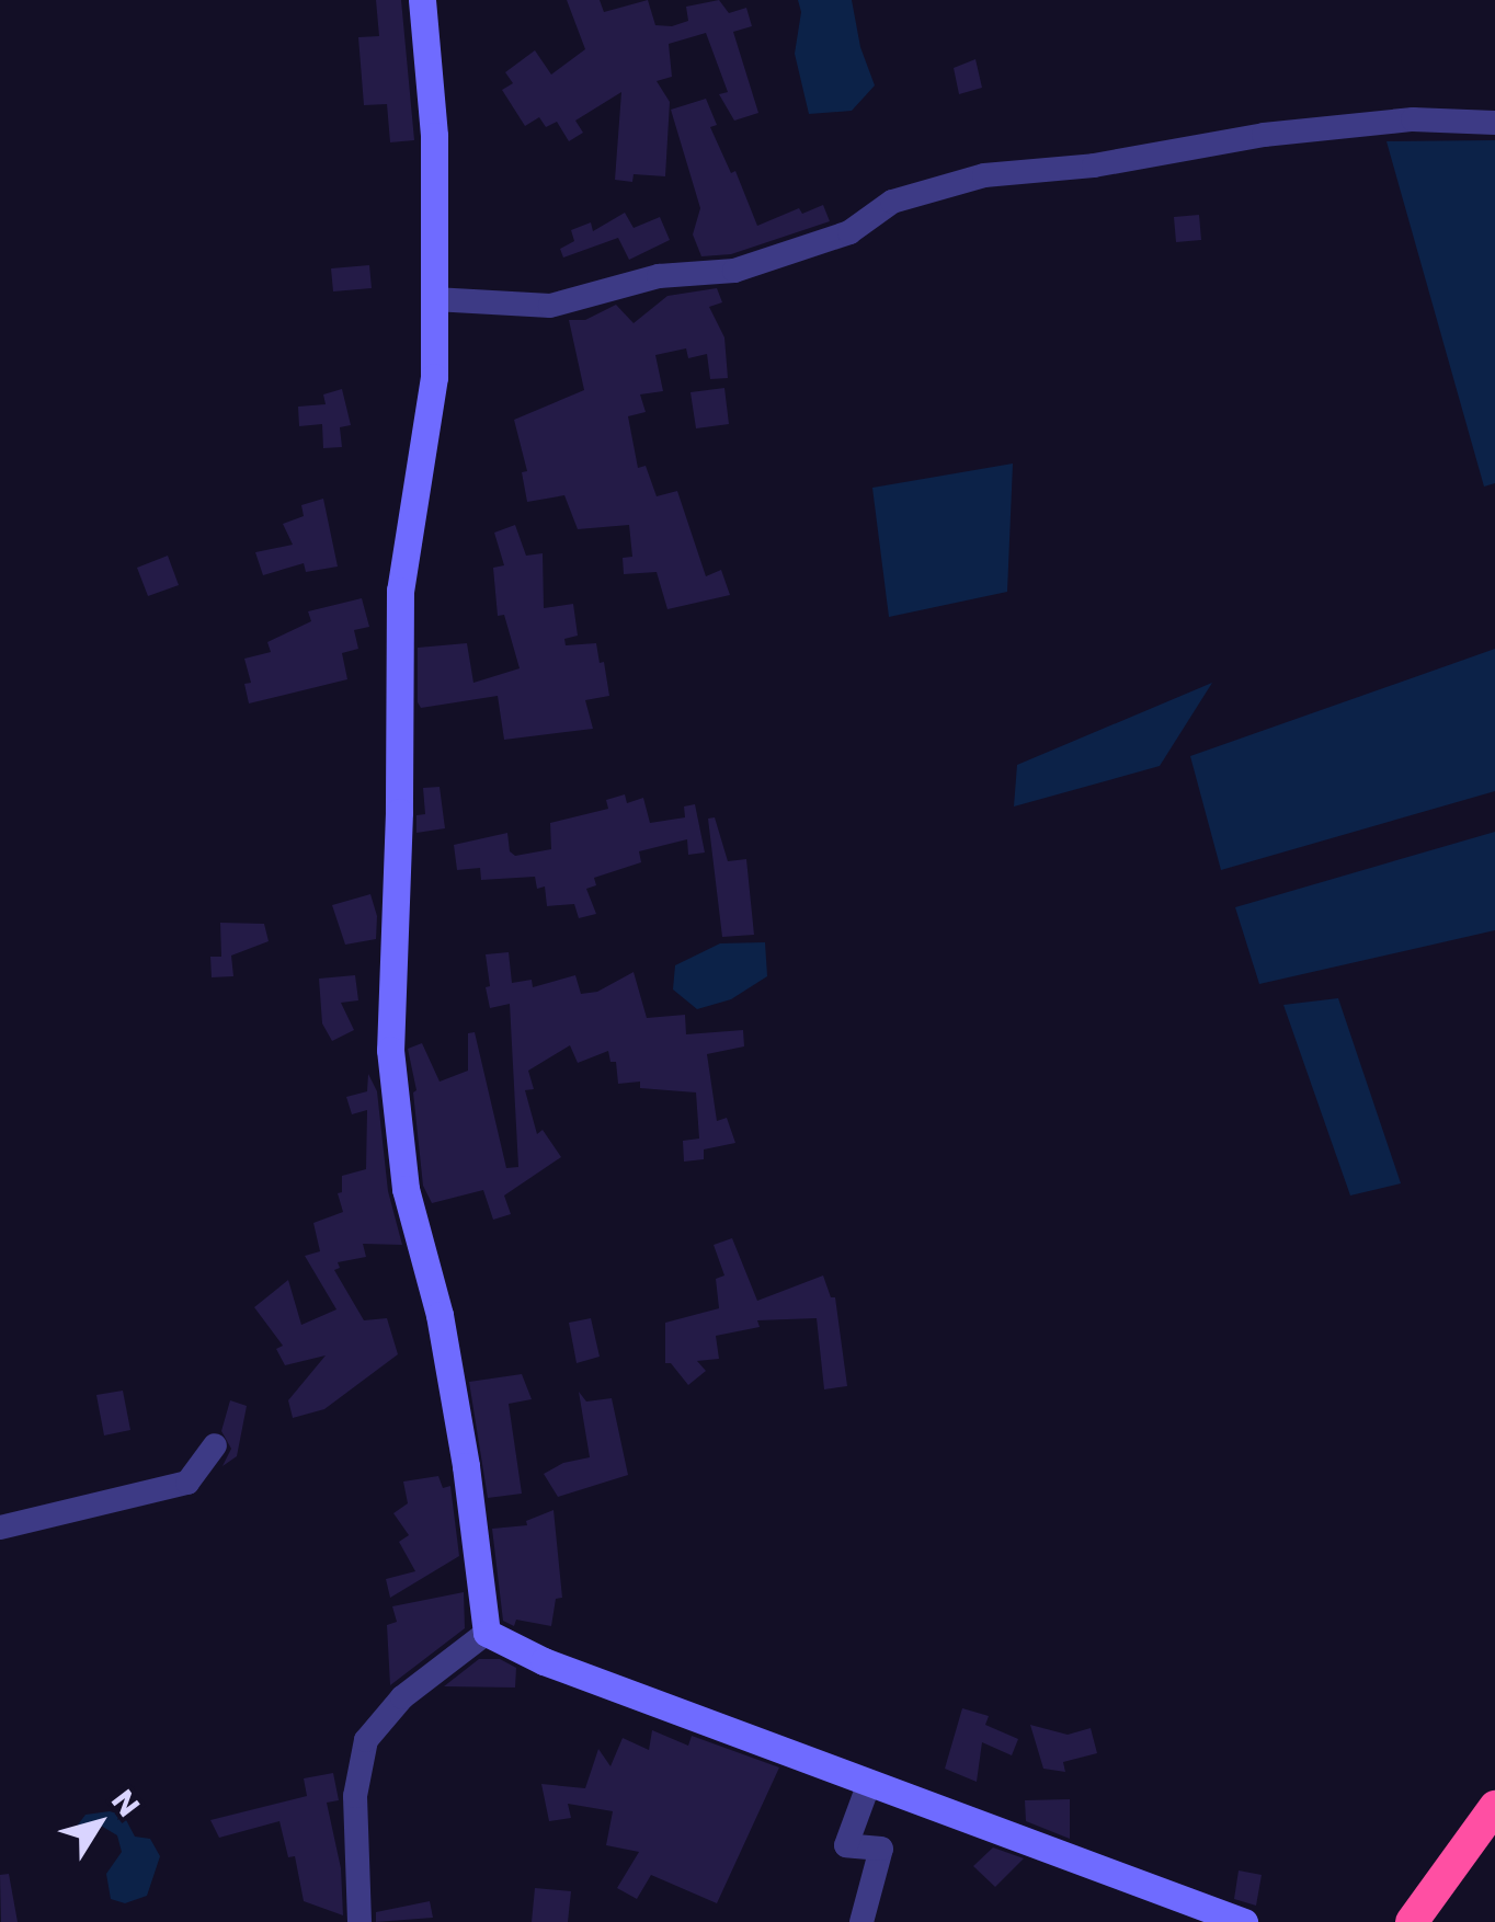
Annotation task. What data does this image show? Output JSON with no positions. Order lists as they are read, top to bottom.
{
  "north": "top right"
}
